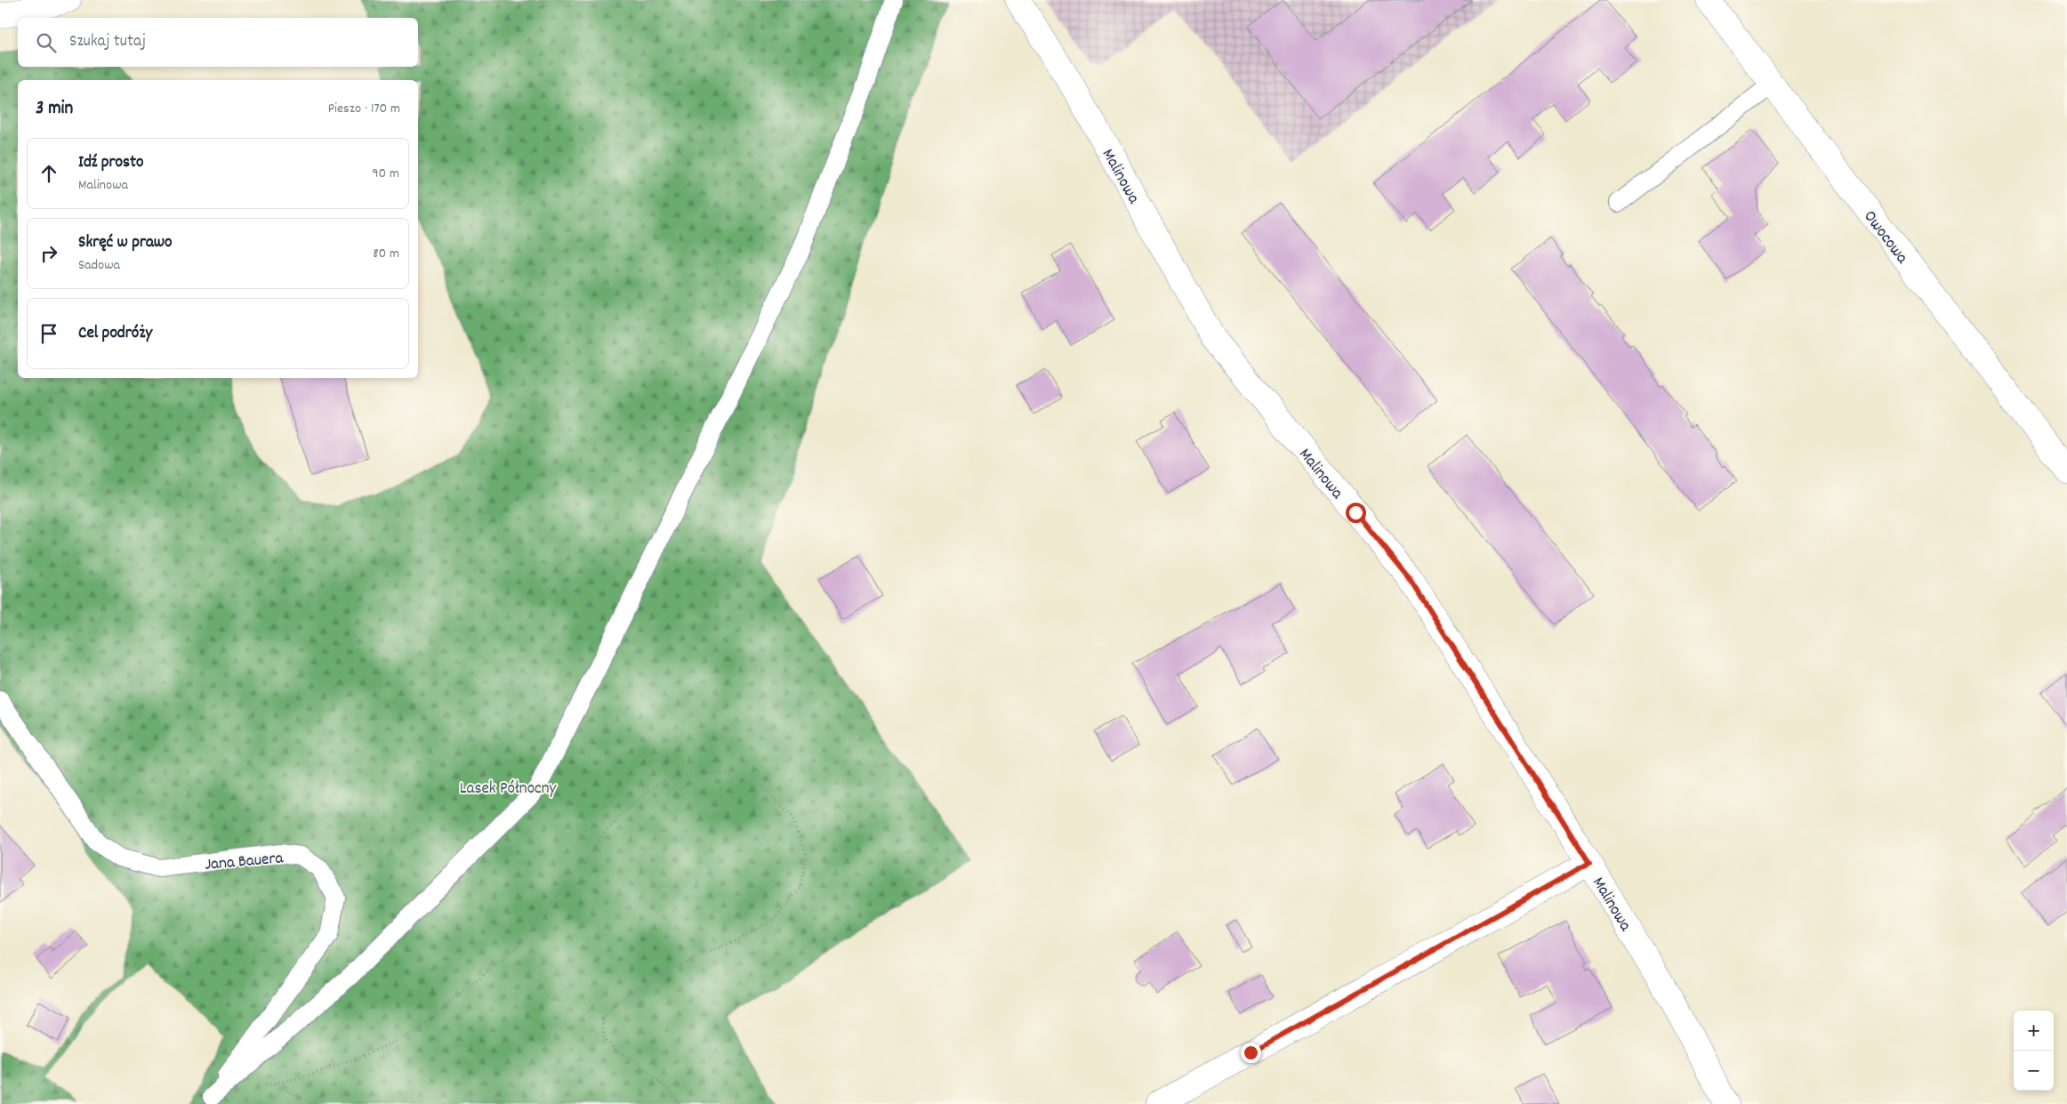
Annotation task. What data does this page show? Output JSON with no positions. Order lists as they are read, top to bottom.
{
  "streets": {
    "street": ["Malinowa", "Owocowa"],
    "lane": ["Jana Bauera"]
  },
  "parks": ["Lasek Północny"],
  "page": {
    "search": "Szukaj tutaj",
    "heading": ["3 min", "Pieszo · 170 m"],
    "list": [
      ["Idź prosto", "Malinowa", "90 m"],
      ["Skręć w prawo", "Sadowa", "80 m"],
      "Cel podróży"
    ],
    "map_buttons": ["+", "−"]
  }
}
